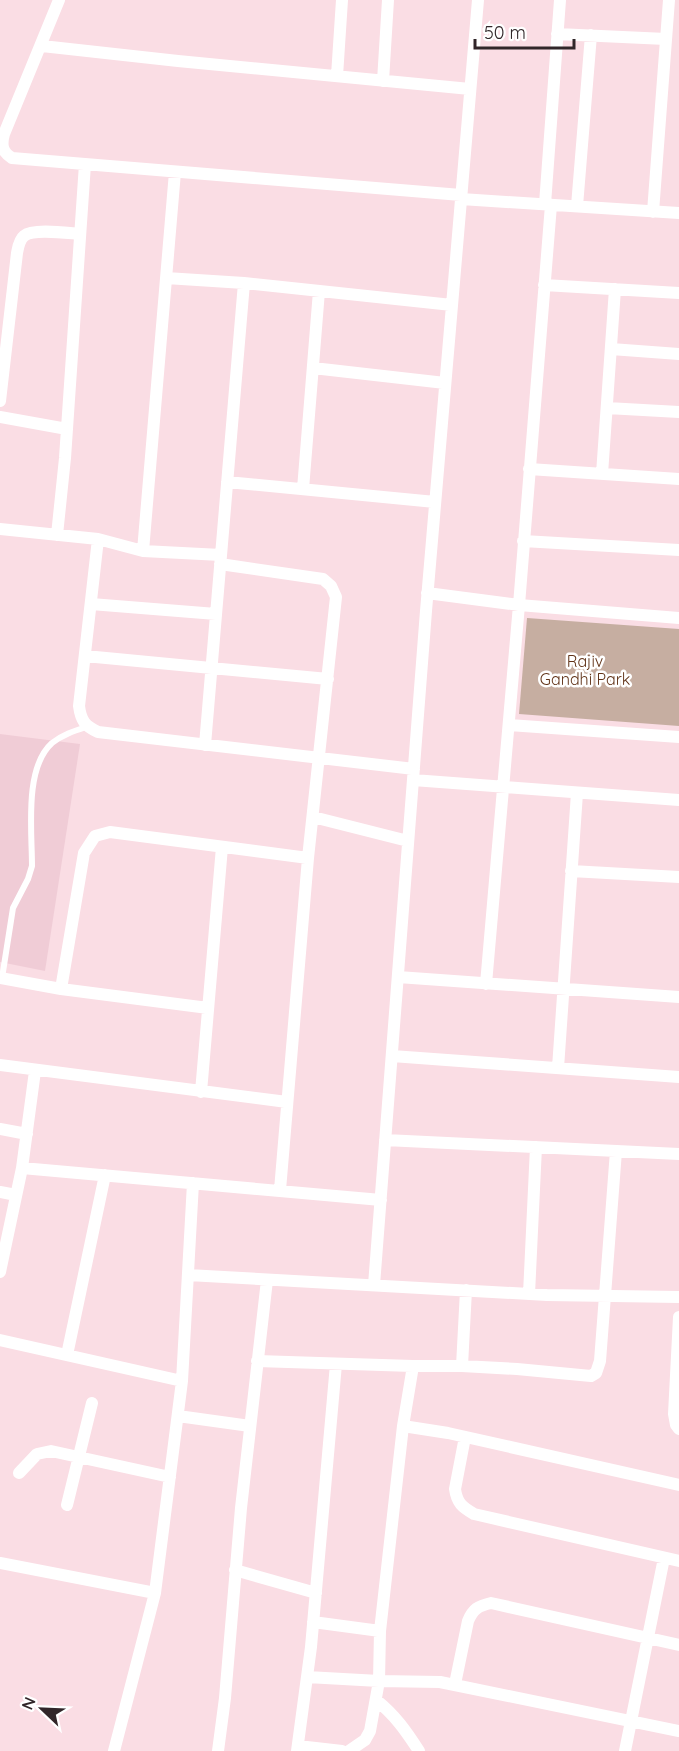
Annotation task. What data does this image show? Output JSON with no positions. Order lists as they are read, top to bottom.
{
  "parks": ["Rajiv Gandhi Park"],
  "scale_bar": "50 m",
  "north": "top left"
}
